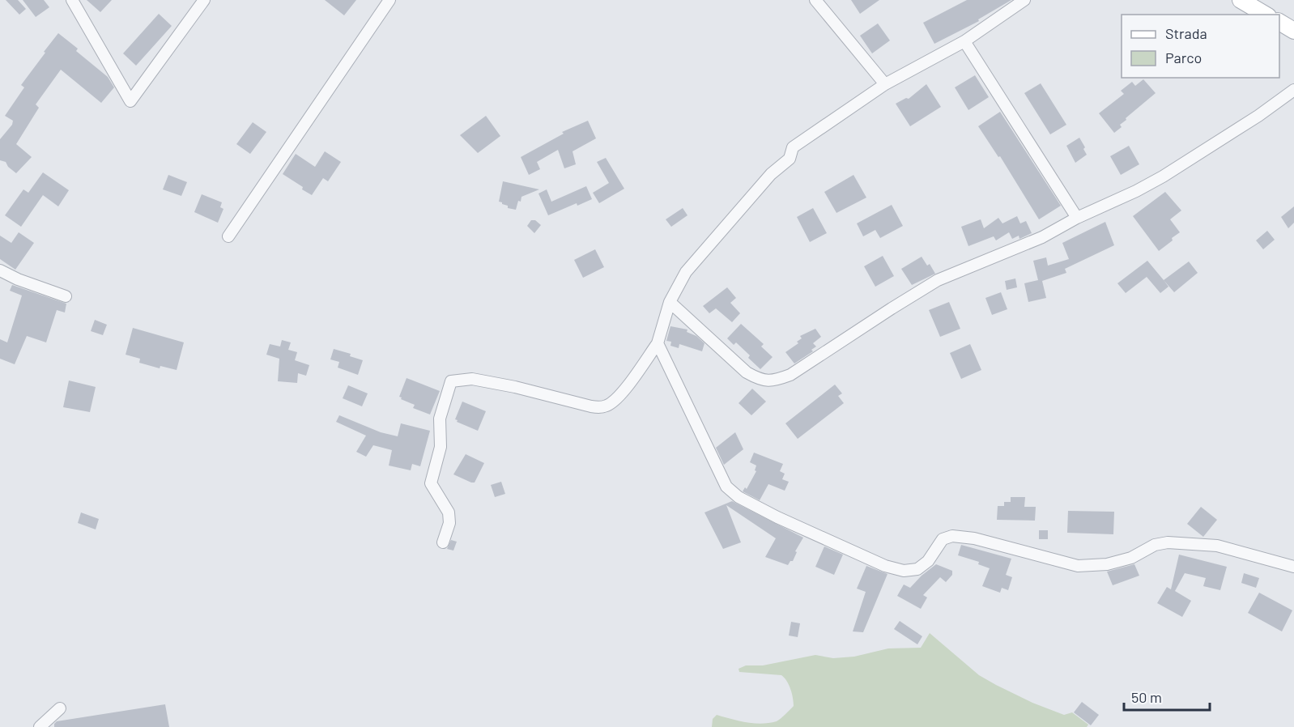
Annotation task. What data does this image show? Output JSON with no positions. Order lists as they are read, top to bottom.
{
  "legend": ["Strada", "Parco"],
  "scale_bar": "50 m"
}
